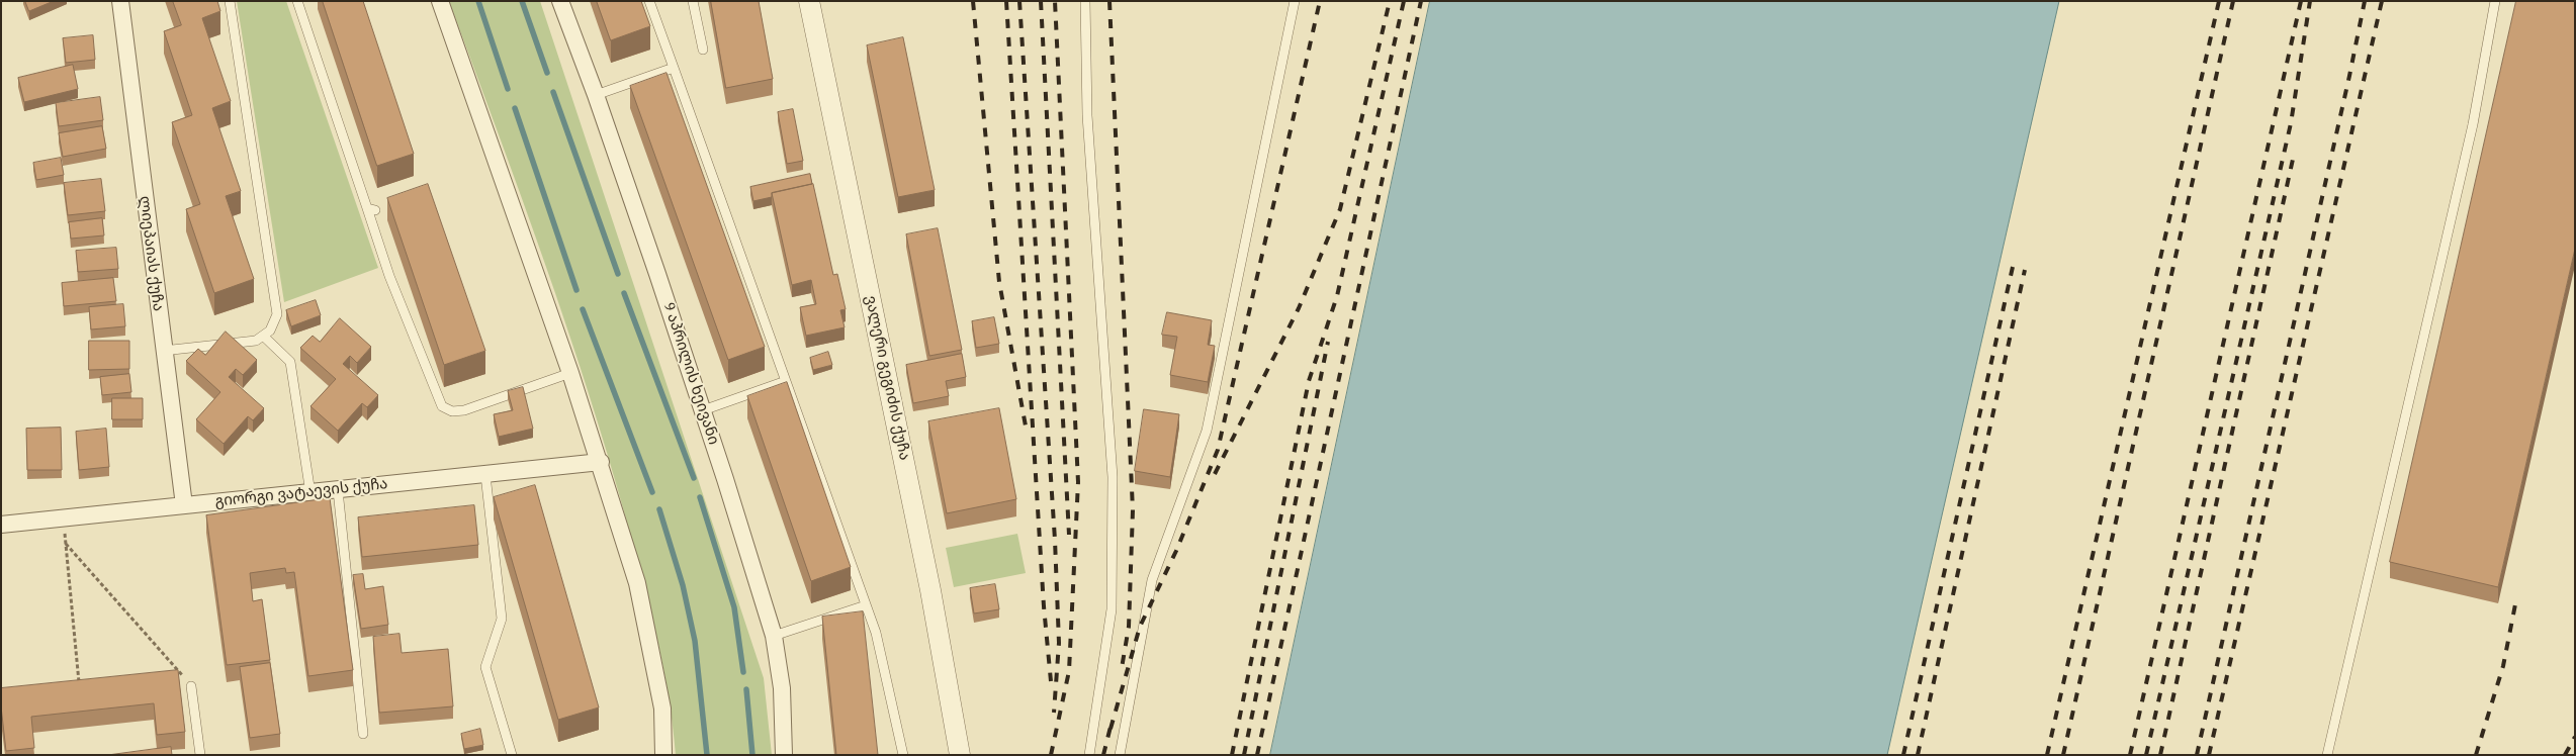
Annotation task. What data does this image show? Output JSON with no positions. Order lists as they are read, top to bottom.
{
  "streets": {
    "street": [
      "ლიეპაიას ქუჩა",
      "9 აპრილის ხეივანი",
      "ვალერი გეგიძის ქუჩა",
      "გიორგი ვატაევის ქუჩა"
    ]
  },
  "crossings": [
    ["ლიეპაიას ქუჩა", "გიორგი ვატაევის ქუჩა"]
  ]
}
